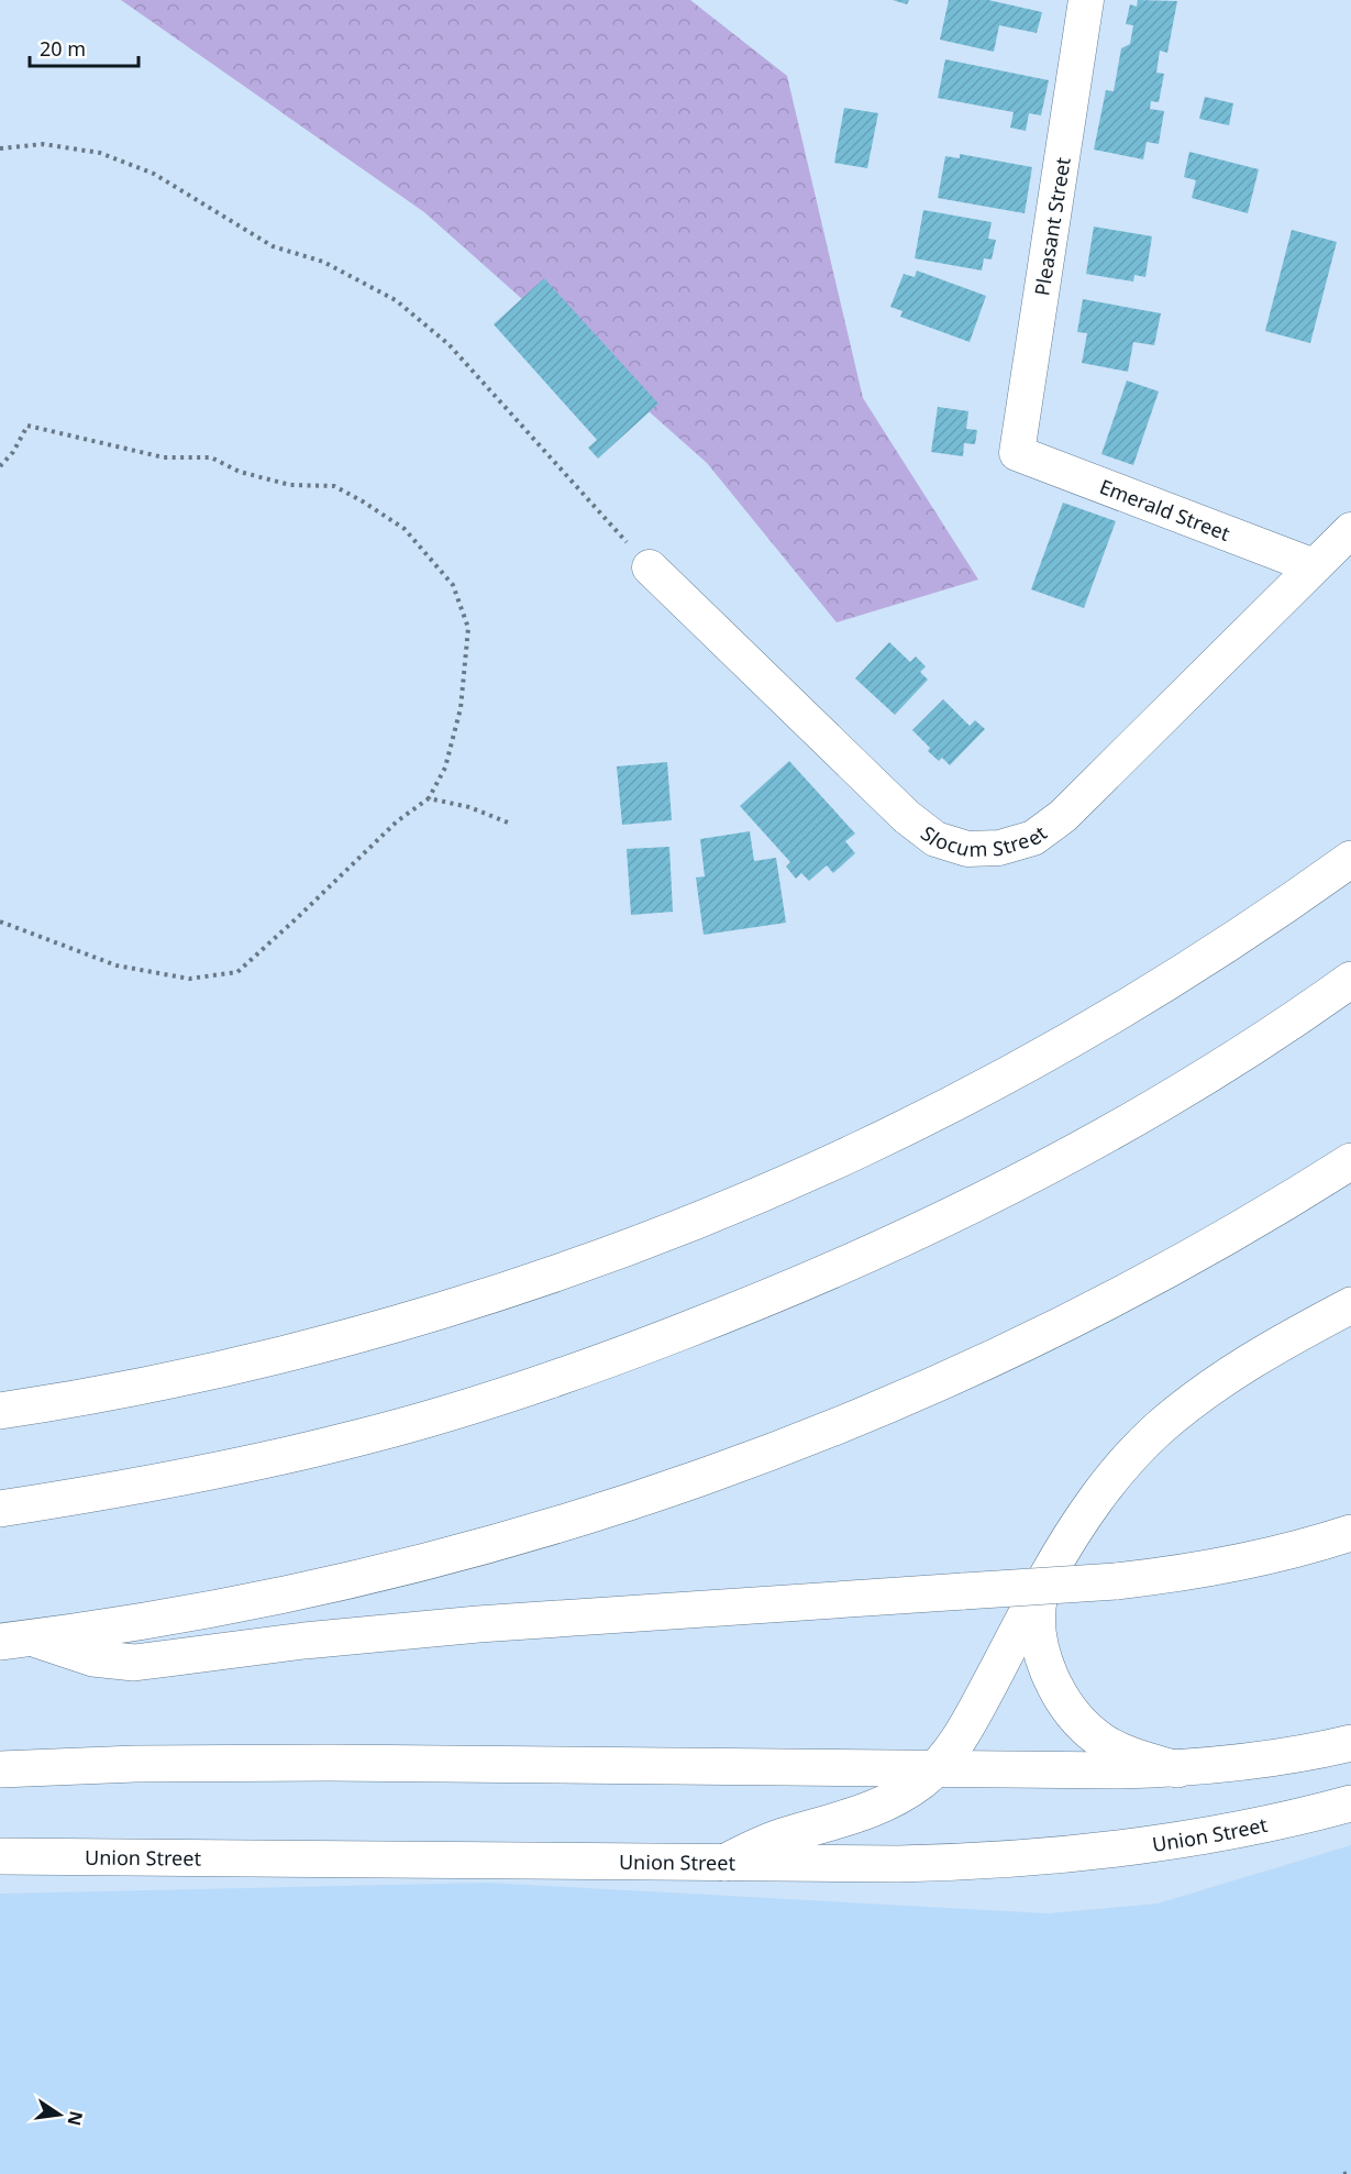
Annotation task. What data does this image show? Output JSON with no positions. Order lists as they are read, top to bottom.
{
  "streets": {
    "main road": ["Union Street"],
    "street": ["Pleasant Street", "Emerald Street", "Slocum Street"]
  },
  "crossings": [
    ["Pleasant Street", "Emerald Street"],
    ["Emerald Street", "Slocum Street"]
  ],
  "scale_bar": "20 m",
  "north": "right"
}
